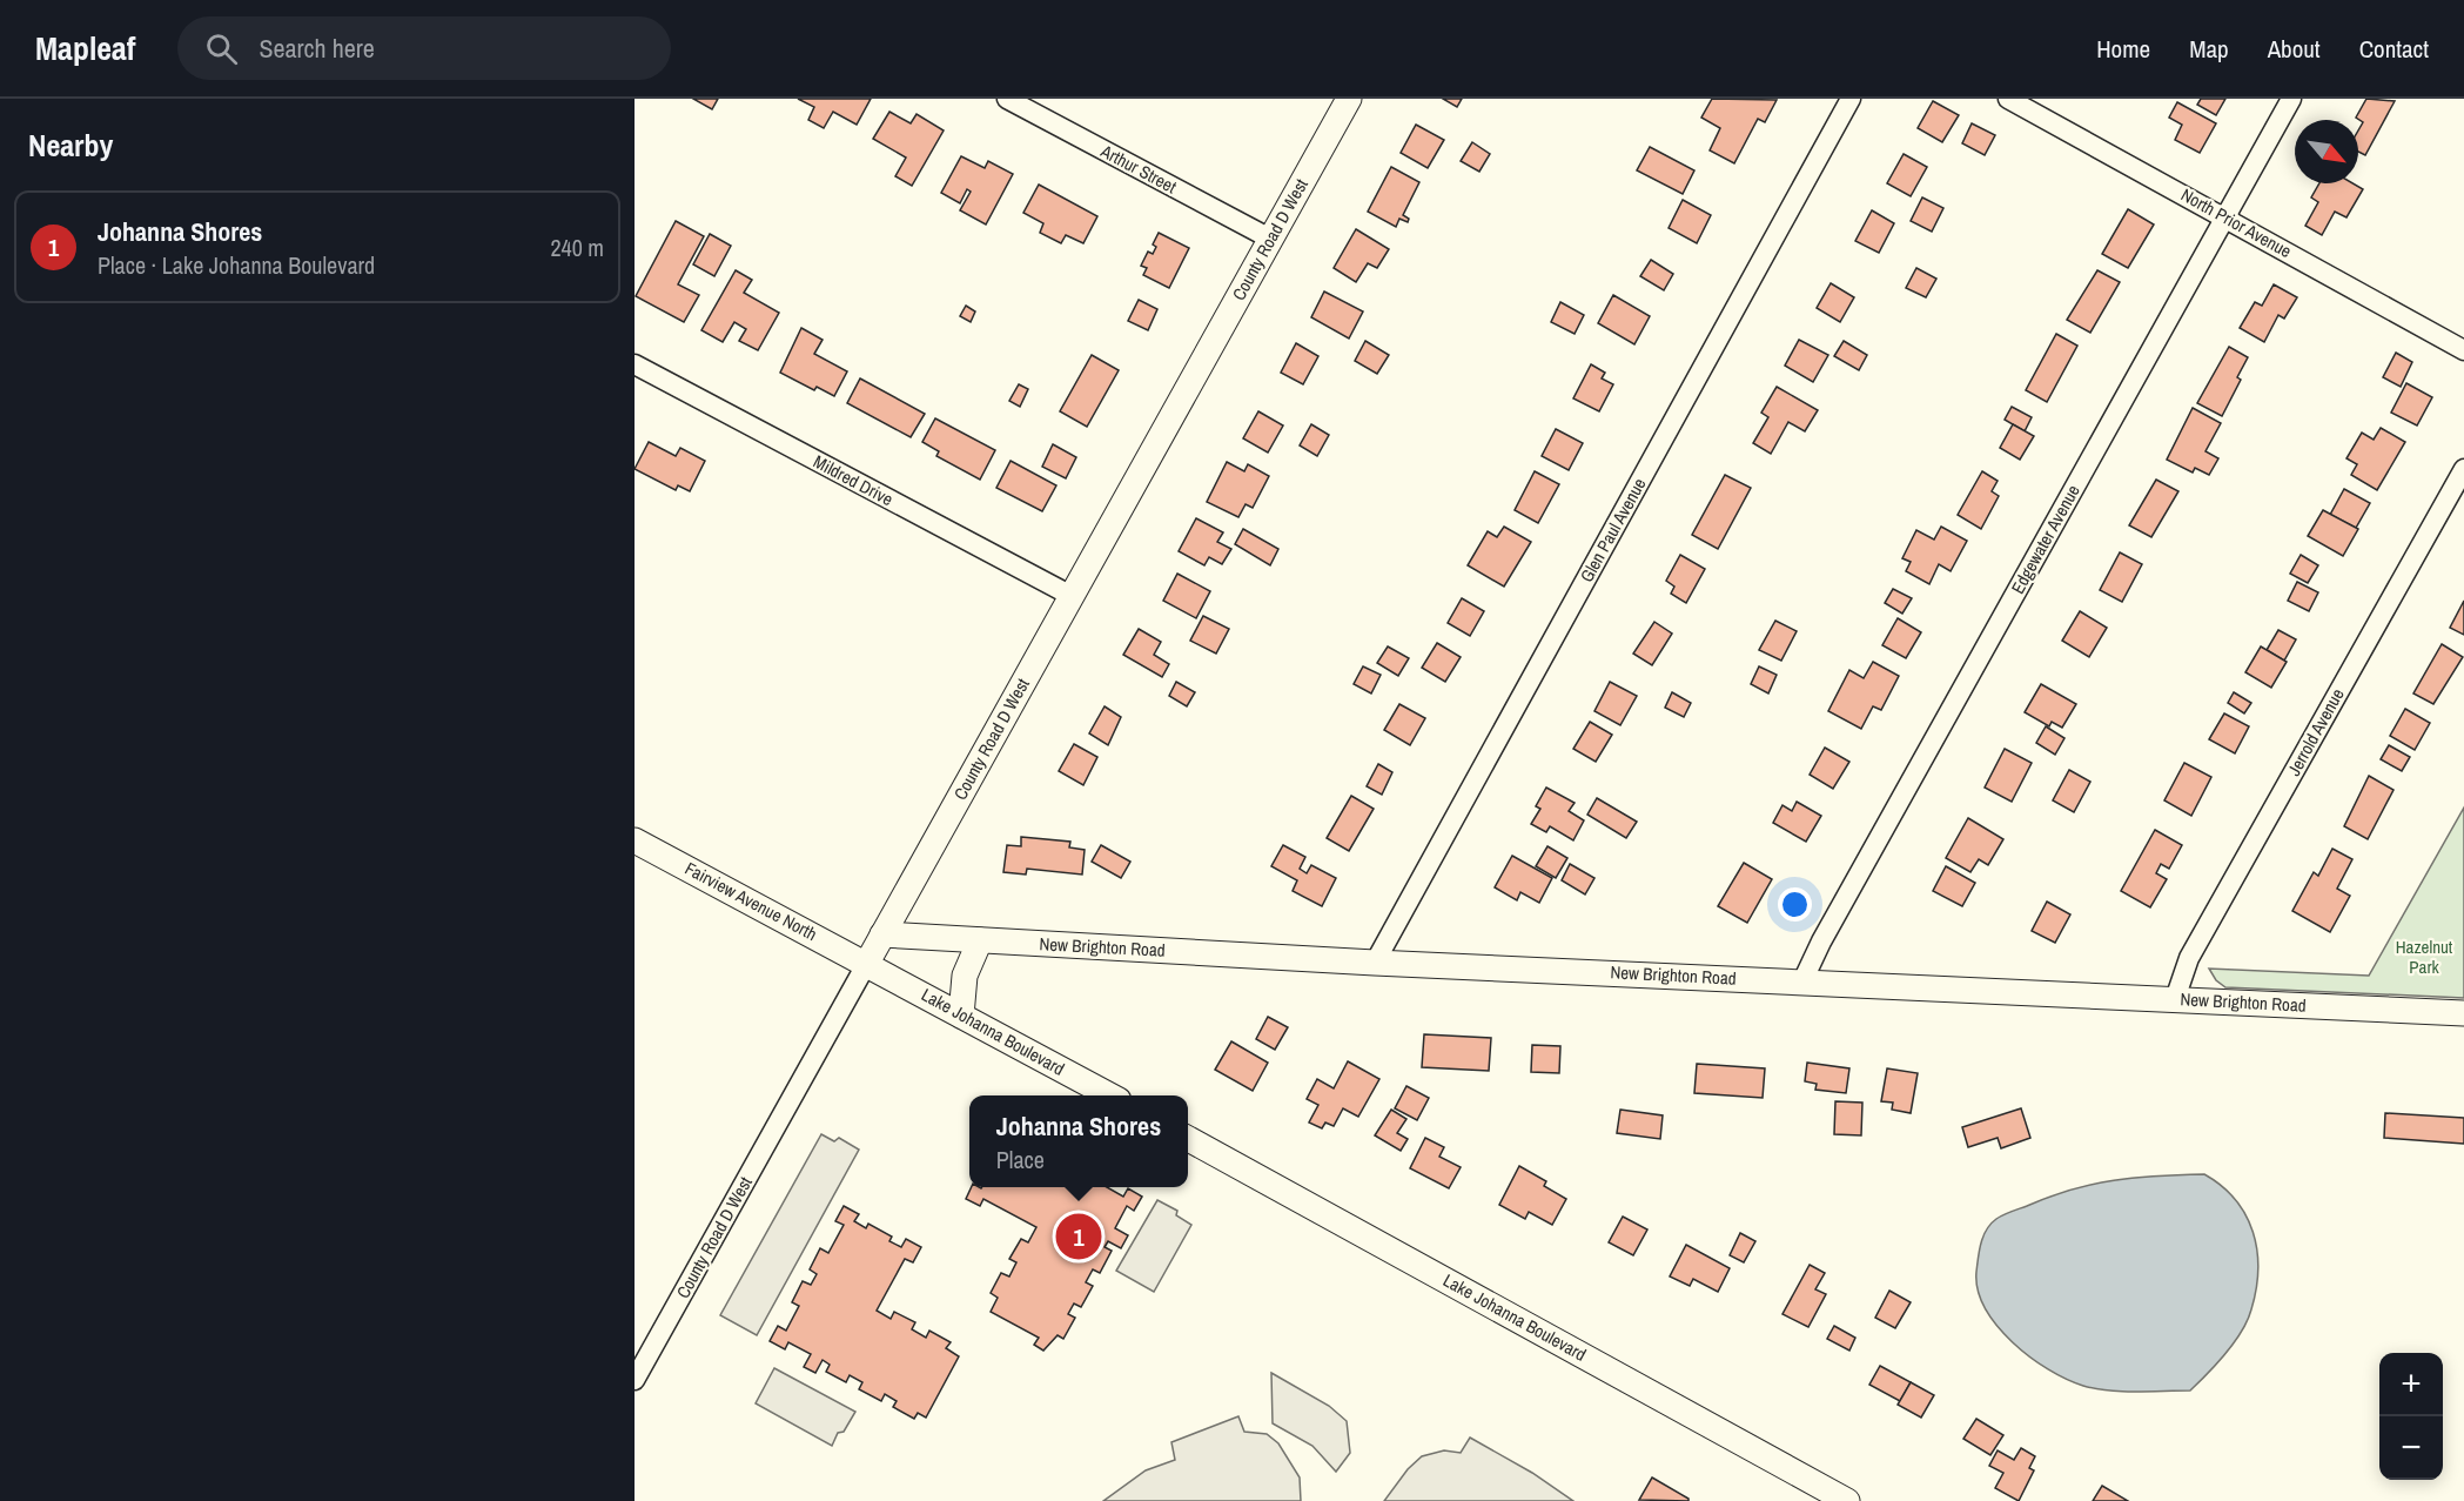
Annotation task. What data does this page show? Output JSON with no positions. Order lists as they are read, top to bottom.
{
  "streets": {
    "street": [
      "Arthur Street",
      "North Prior Avenue",
      "County Road D West",
      "Mildred Drive",
      "Glen Paul Avenue",
      "Edgewater Avenue",
      "Jerrold Avenue",
      "Fairview Avenue North",
      "New Brighton Road",
      "Lake Johanna Boulevard"
    ]
  },
  "crossings": [
    ["Arthur Street", "County Road D West"],
    ["North Prior Avenue", "Edgewater Avenue"],
    ["County Road D West", "Mildred Drive"],
    ["County Road D West", "Fairview Avenue North"],
    ["County Road D West", "New Brighton Road"],
    ["County Road D West", "Lake Johanna Boulevard"],
    ["Glen Paul Avenue", "New Brighton Road"],
    ["Edgewater Avenue", "New Brighton Road"],
    ["Jerrold Avenue", "New Brighton Road"],
    ["Fairview Avenue North", "Lake Johanna Boulevard"]
  ],
  "parks": ["Hazelnut Park"],
  "north": "bottom right",
  "page": {
    "header": "Mapleaf",
    "search": "Search here",
    "nav": [
      "Home",
      "Map",
      "About",
      "Contact"
    ],
    "heading": "Nearby",
    "list": [
      {
        "mark": "1",
        "name": "Johanna Shores",
        "note": "Place · Lake Johanna Boulevard",
        "value": "240 m"
      }
    ],
    "popup": ["Johanna Shores", "Place"],
    "pins": "1",
    "map_buttons": ["+", "−"]
  }
}
